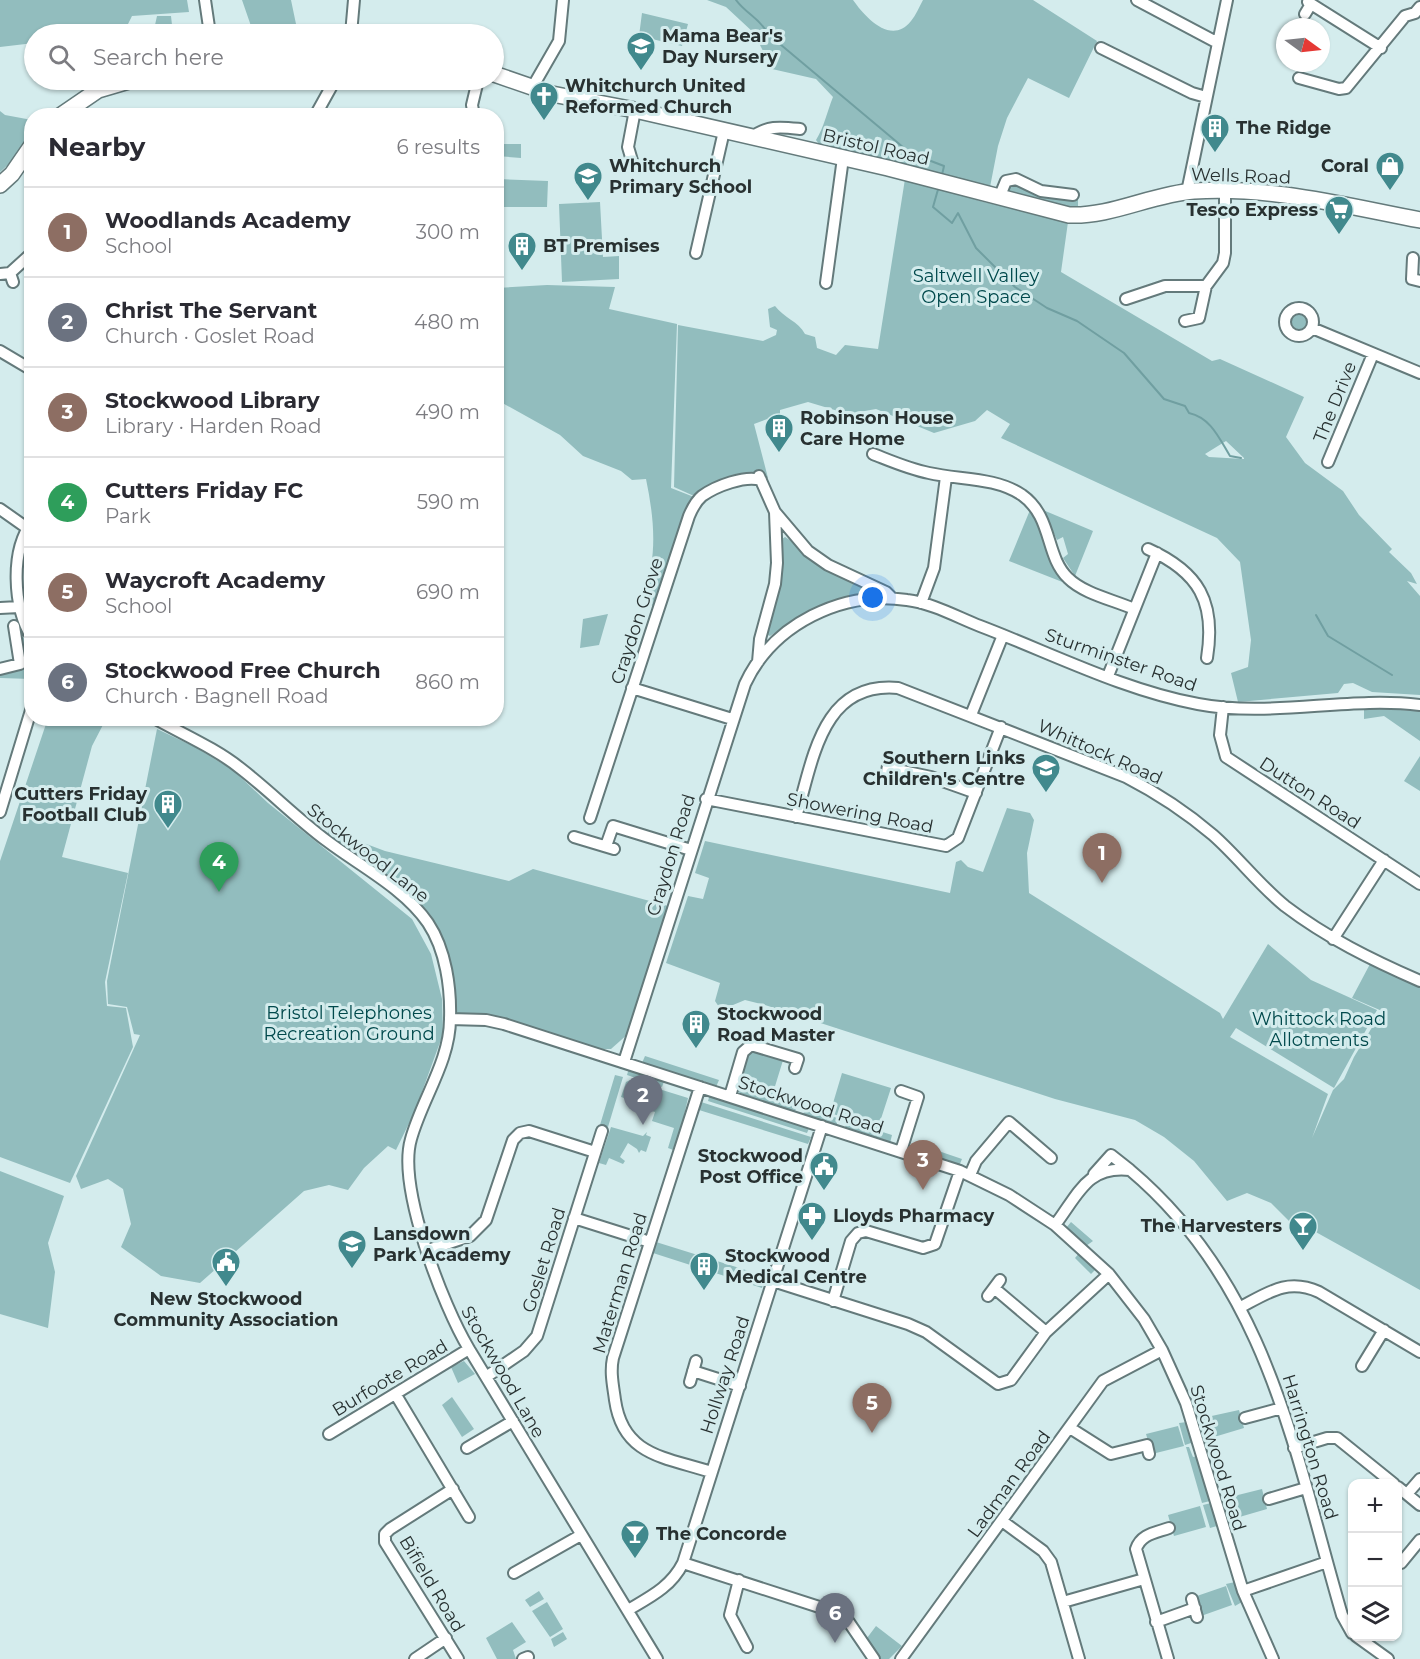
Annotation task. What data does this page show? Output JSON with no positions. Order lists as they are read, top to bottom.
{
  "streets": {
    "highway": ["Bristol Road", "Wells Road"],
    "street": [
      "The Drive",
      "Craydon Grove",
      "Sturminster Road",
      "Whittock Road",
      "Dutton Road",
      "Showering Road",
      "Stockwood Lane",
      "Craydon Road",
      "Stockwood Road",
      "Goslet Road",
      "Materman Road",
      "Hollway Road",
      "Burfoote Road",
      "Harrington Road",
      "Ladman Road",
      "Bifield Road"
    ]
  },
  "crossings": [
    ["Bristol Road", "Wells Road"],
    ["Craydon Grove", "Craydon Road"],
    ["Sturminster Road", "Dutton Road"],
    ["Sturminster Road", "Craydon Road"],
    ["Whittock Road", "Showering Road"],
    ["Showering Road", "Craydon Road"],
    ["Stockwood Lane", "Stockwood Road"],
    ["Stockwood Lane", "Goslet Road"],
    ["Stockwood Lane", "Hollway Road"],
    ["Stockwood Lane", "Burfoote Road"],
    ["Craydon Road", "Stockwood Road"],
    ["Stockwood Road", "Materman Road"],
    ["Stockwood Road", "Hollway Road"],
    ["Stockwood Road", "Harrington Road"],
    ["Stockwood Road", "Ladman Road"],
    ["Materman Road", "Hollway Road"]
  ],
  "parks": ["Saltwell Valley Open Space", "Bristol Telephones Recreation Ground", "Whittock Road Allotments"],
  "places": {
    "school or university": [
      "Mama Bear's Day Nursery",
      "Whitchurch Primary School",
      "Southern Links Children's Centre",
      "Lansdown Park Academy"
    ],
    "church": ["Whitchurch United Reformed Church"],
    "building": [
      "The Ridge",
      "BT Premises",
      "Robinson House Care Home",
      "Cutters Friday Football Club",
      "Stockwood Road Master",
      "Stockwood Medical Centre"
    ],
    "shop": ["Coral"],
    "supermarket": ["Tesco Express"],
    "public building": ["Stockwood Post Office", "New Stockwood Community Association"],
    "pharmacy": ["Lloyds Pharmacy"],
    "bar": ["The Harvesters", "The Concorde"]
  },
  "north": "right",
  "page": {
    "search": "Search here",
    "heading": ["Nearby", "6 results"],
    "list": [
      {
        "mark": "1",
        "name": "Woodlands Academy",
        "note": "School",
        "value": "300 m"
      },
      {
        "mark": "2",
        "name": "Christ The Servant",
        "note": "Church · Goslet Road",
        "value": "480 m"
      },
      {
        "mark": "3",
        "name": "Stockwood Library",
        "note": "Library · Harden Road",
        "value": "490 m"
      },
      {
        "mark": "4",
        "name": "Cutters Friday FC",
        "note": "Park",
        "value": "590 m"
      },
      {
        "mark": "5",
        "name": "Waycroft Academy",
        "note": "School",
        "value": "690 m"
      },
      {
        "mark": "6",
        "name": "Stockwood Free Church",
        "note": "Church · Bagnell Road",
        "value": "860 m"
      }
    ],
    "pins": [
      "1",
      "4",
      "2",
      "3",
      "5",
      "6"
    ],
    "map_buttons": ["+", "−"]
  }
}
